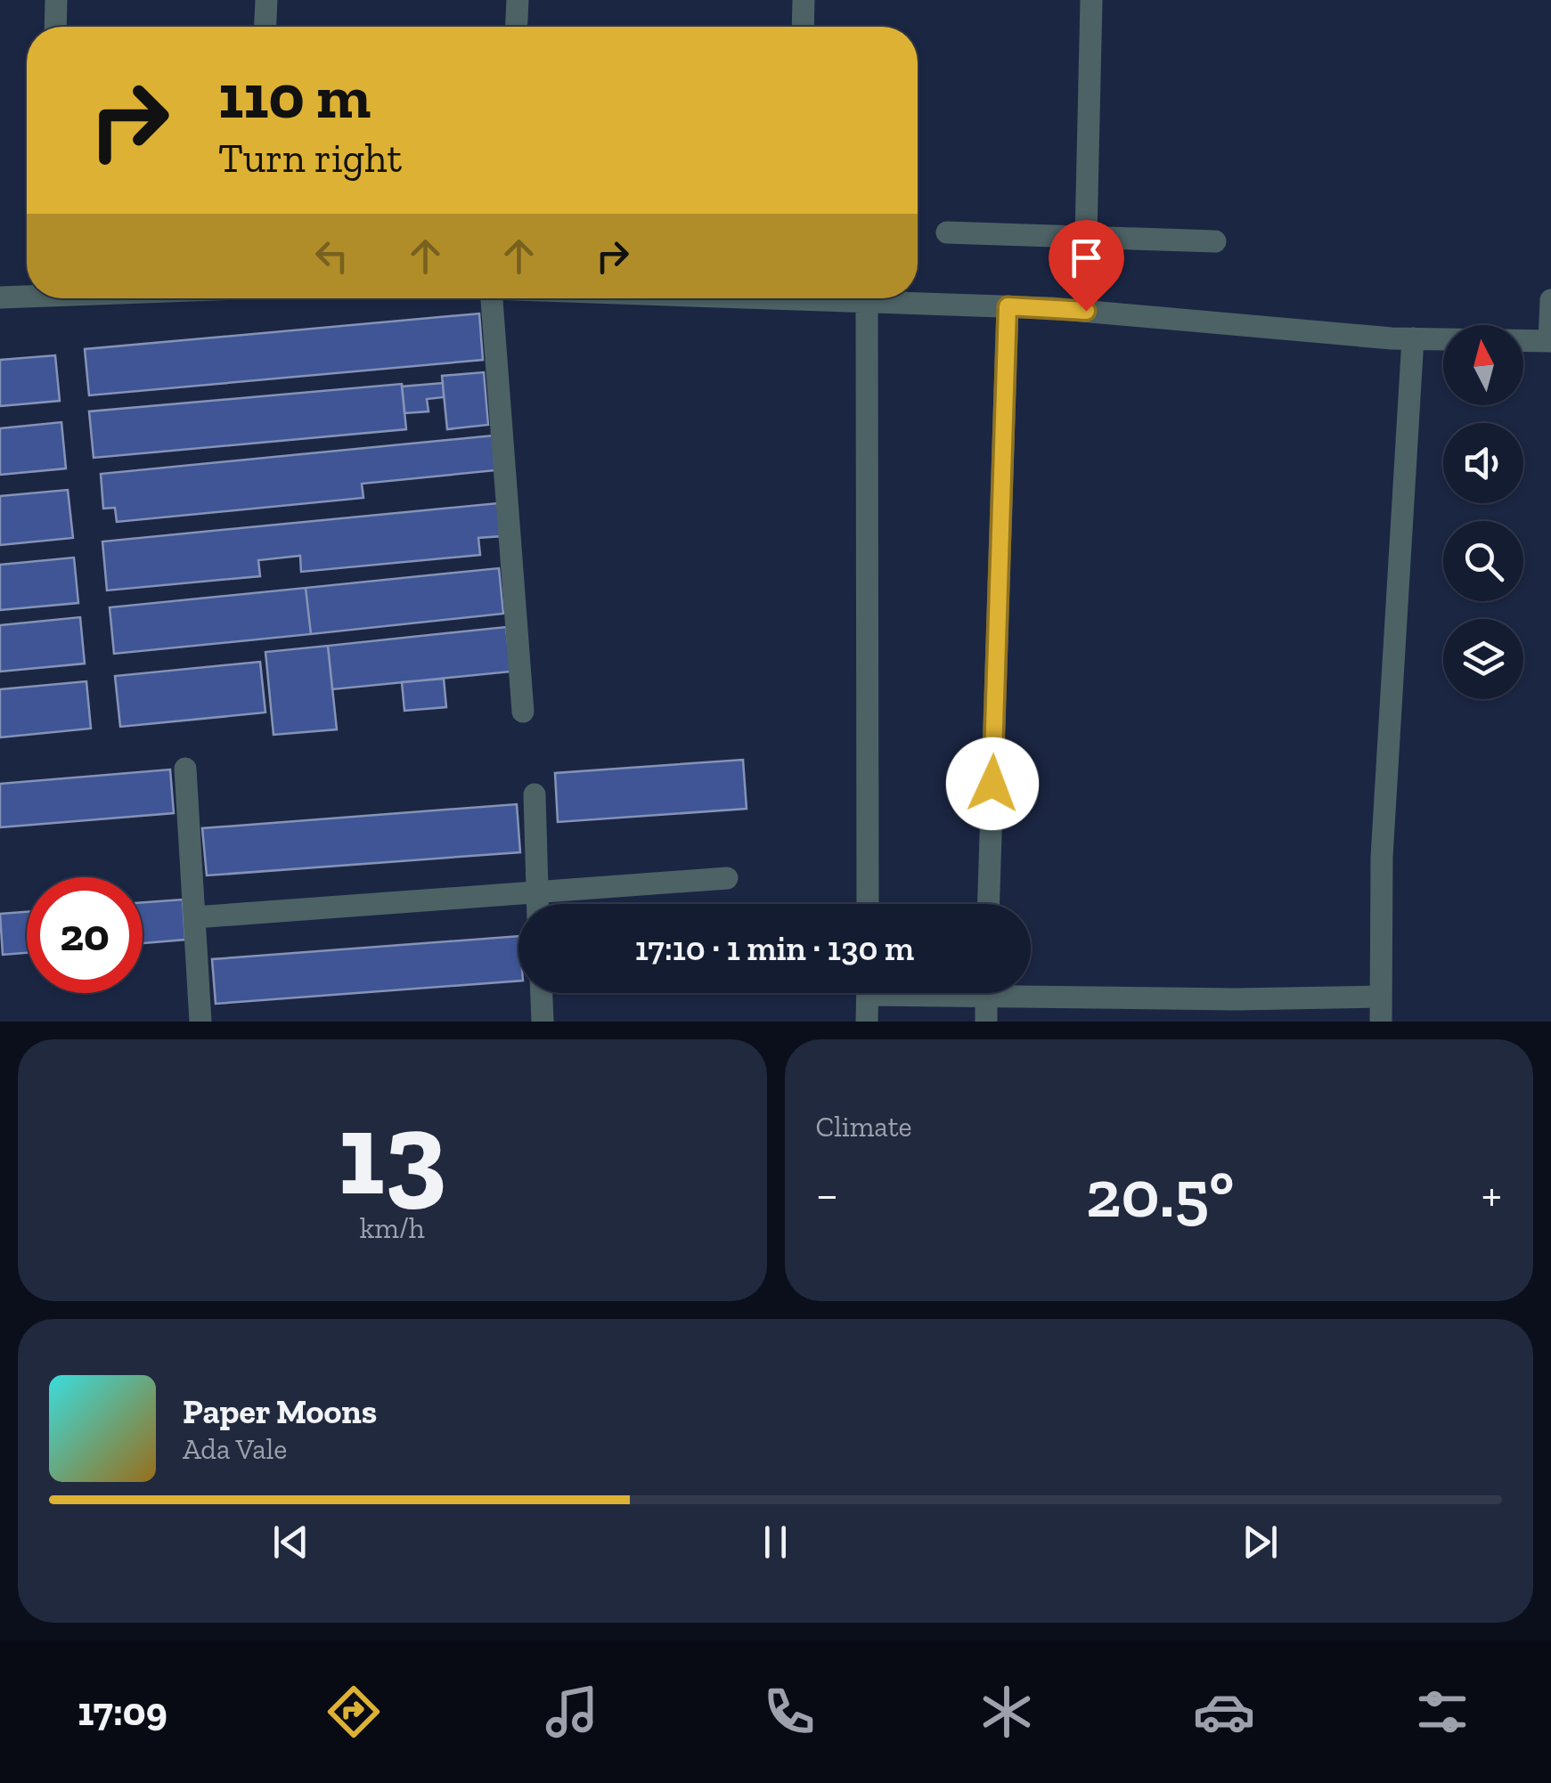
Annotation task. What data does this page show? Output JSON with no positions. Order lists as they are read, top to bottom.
{
  "north": "top",
  "page": {
    "turn": ["110 m", "Turn right"],
    "limit": "20",
    "trip": "17:10 · 1 min · 130 m",
    "tile": [
      ["13", "km/h"],
      "Climate"
    ],
    "heat": ["−", "20.5°", "+"],
    "song": ["Paper Moons", "Ada Vale"],
    "tabs": "17:09"
  }
}
